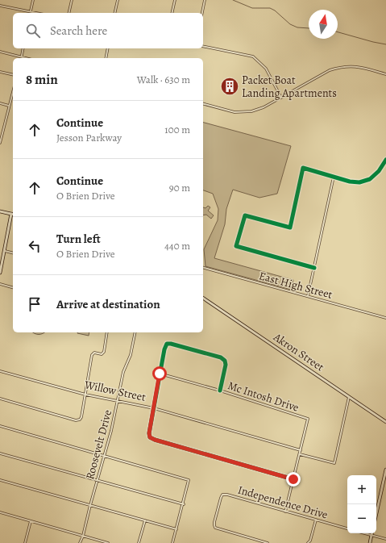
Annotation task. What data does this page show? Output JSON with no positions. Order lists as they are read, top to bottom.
{
  "streets": {
    "main road": ["Akron Street"],
    "street": [
      "East High Street",
      "Willow Street",
      "Mc Intosh Drive",
      "Roosevelt Drive",
      "Independence Drive"
    ]
  },
  "crossings": [
    ["Willow Street", "Mc Intosh Drive"],
    ["Willow Street", "Roosevelt Drive"],
    ["Mc Intosh Drive", "Independence Drive"]
  ],
  "places": {
    "building": ["Packet Boat Landing Apartments"]
  },
  "north": "top",
  "page": {
    "search": "Search here",
    "heading": ["8 min", "Walk · 630 m"],
    "list": [
      ["Continue", "Jesson Parkway", "100 m"],
      ["Continue", "O Brien Drive", "90 m"],
      ["Turn left", "O Brien Drive", "440 m"],
      "Arrive at destination"
    ],
    "map_buttons": ["+", "−"]
  }
}
